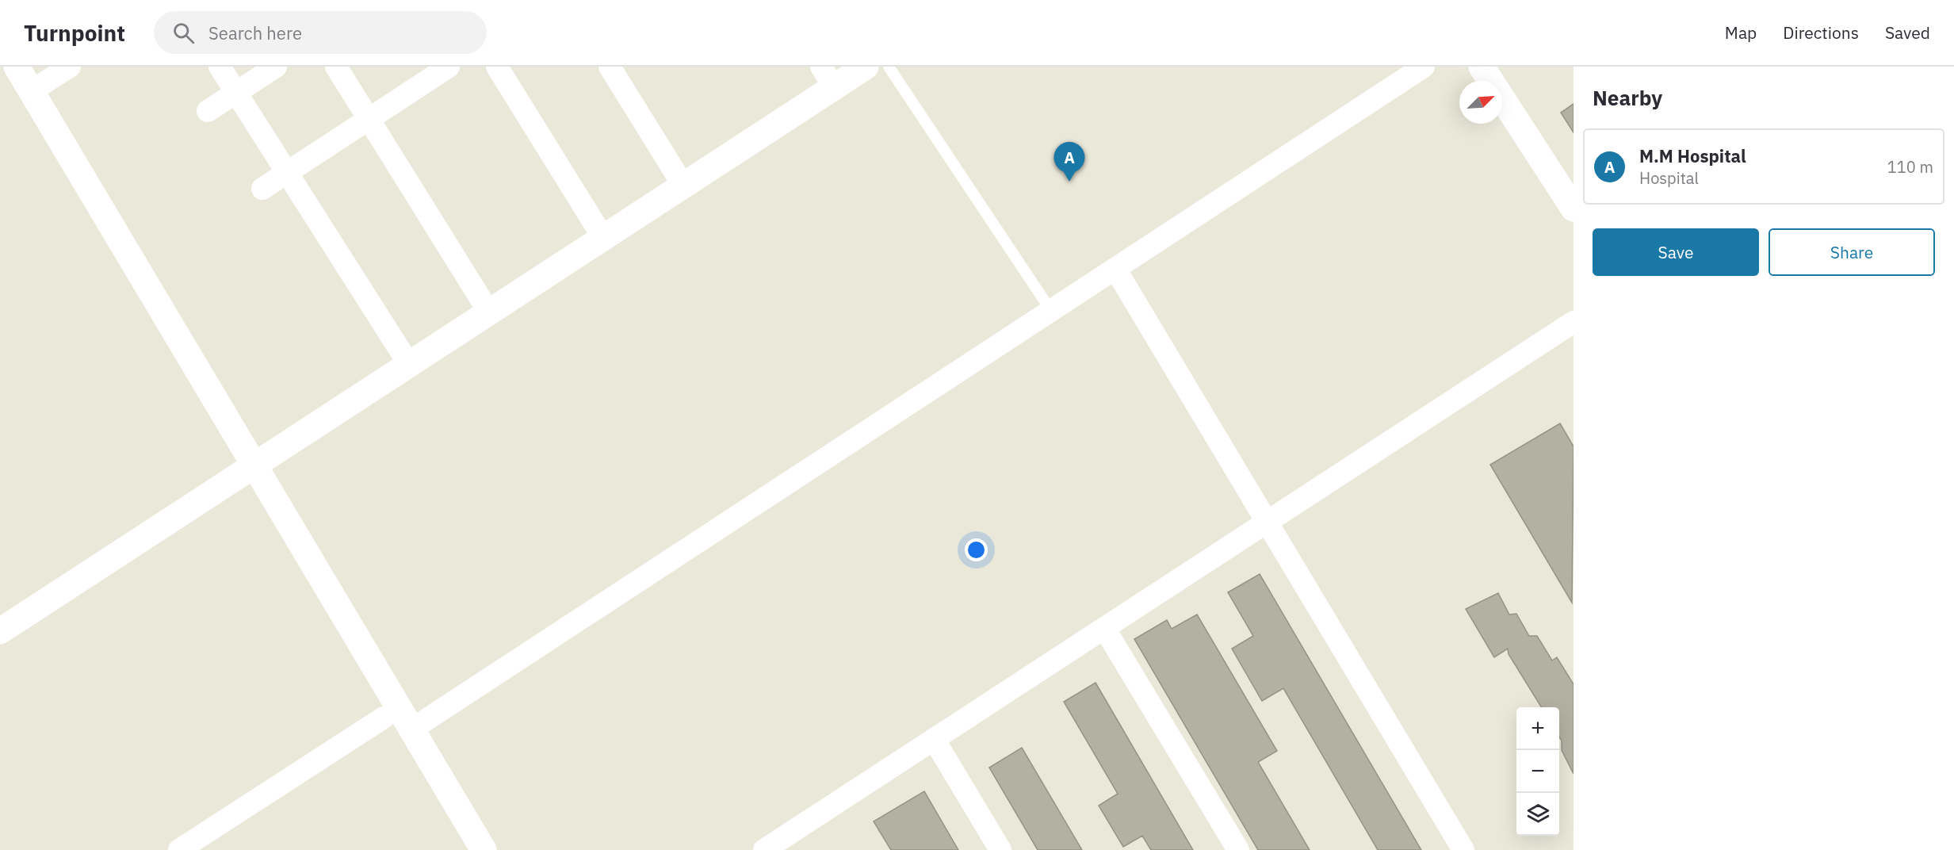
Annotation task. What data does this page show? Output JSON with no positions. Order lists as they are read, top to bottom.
{
  "north": "top right",
  "page": {
    "header": "Turnpoint",
    "search": "Search here",
    "nav": ["Map", "Directions", "Saved"],
    "heading": "Nearby",
    "list": [
      {
        "mark": "A",
        "name": "M.M Hospital",
        "note": "Hospital",
        "value": "110 m"
      }
    ],
    "pins": "A",
    "buttons": ["Save", "Share"],
    "map_buttons": ["+", "−"]
  }
}
